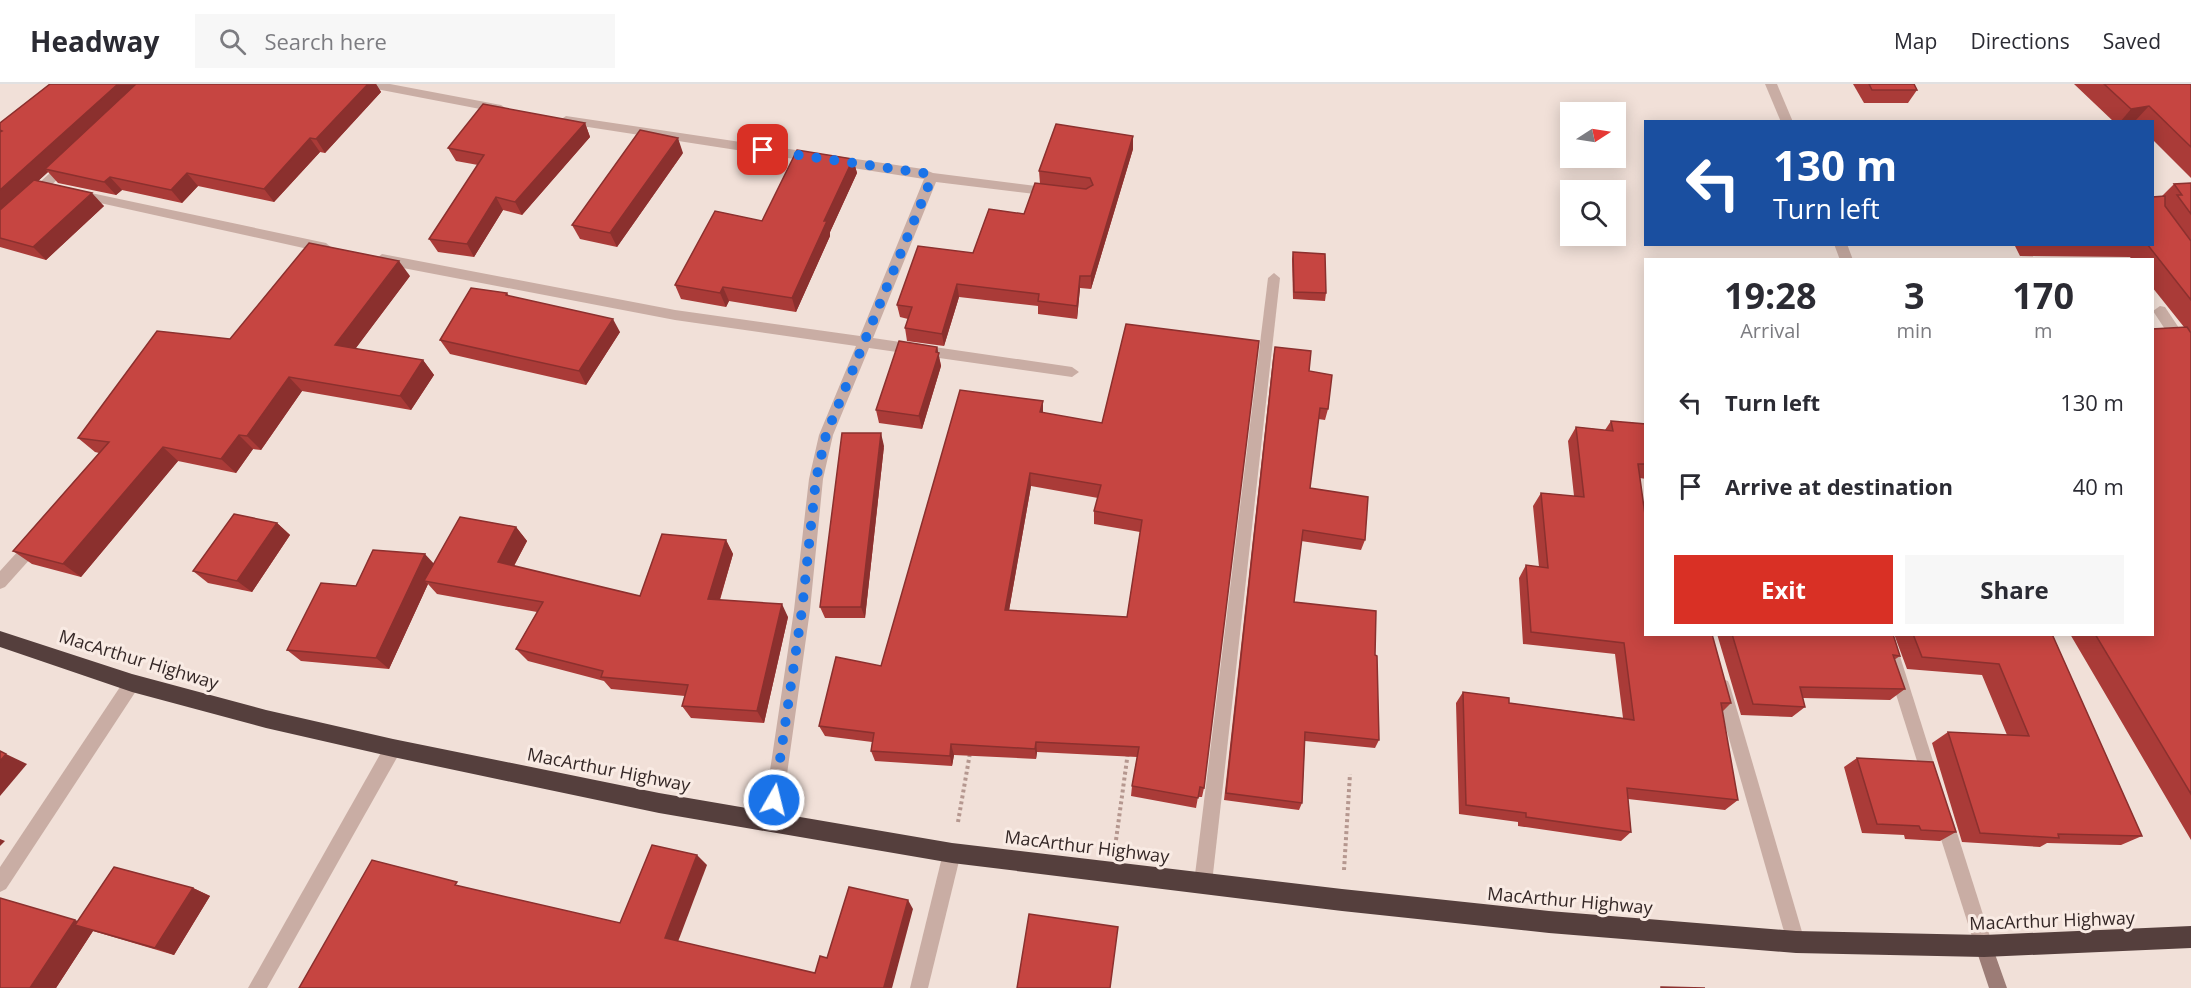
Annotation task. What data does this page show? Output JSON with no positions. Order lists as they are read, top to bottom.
{
  "streets": {
    "highway": ["MacArthur Highway"]
  },
  "north": "right",
  "page": {
    "header": "Headway",
    "search": "Search here",
    "nav": ["Map", "Directions", "Saved"],
    "turn": ["130 m", "Turn left"],
    "eta": [
      "19:28",
      "Arrival",
      "3",
      "min",
      "170",
      "m"
    ],
    "list": [
      {
        "name": "Turn left",
        "value": "130 m"
      },
      {
        "name": "Arrive at destination",
        "value": "40 m"
      }
    ],
    "buttons": ["Exit", "Share"]
  }
}
